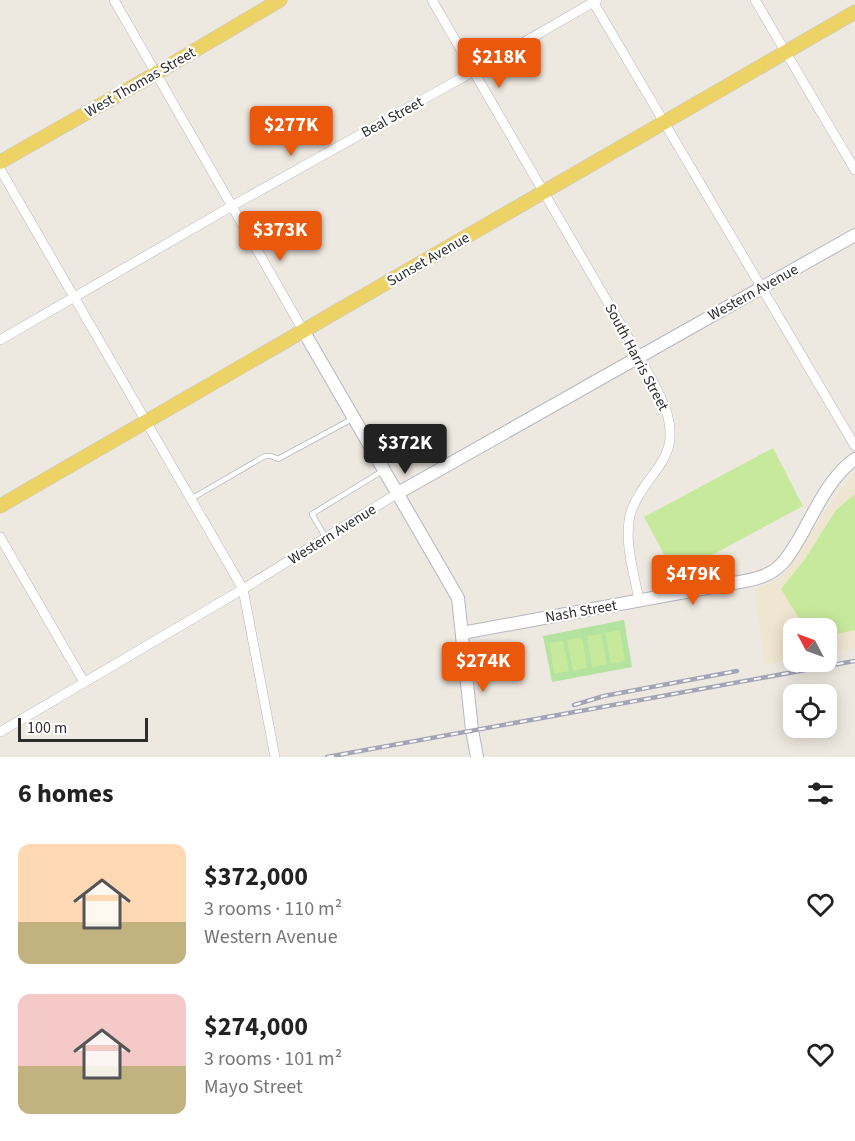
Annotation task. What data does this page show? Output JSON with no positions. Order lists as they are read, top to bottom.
{
  "streets": {
    "main road": ["West Thomas Street", "Sunset Avenue"],
    "street": [
      "Beal Street",
      "Western Avenue",
      "South Harris Street",
      "Nash Street"
    ]
  },
  "crossings": [
    ["Beal Street", "South Harris Street"],
    ["Sunset Avenue", "South Harris Street"],
    ["Western Avenue", "South Harris Street"],
    ["South Harris Street", "Nash Street"]
  ],
  "scale_bar": "100 m",
  "north": "top left",
  "page": {
    "price": [
      "$218K",
      "$277K",
      "$373K",
      "$372K",
      "$479K",
      "$274K"
    ],
    "scale": "100 m",
    "heading": "6 homes",
    "list": [
      {
        "name": "$372,000",
        "note": "3 rooms · 110 m² · Western Avenue"
      },
      {
        "name": "$274,000",
        "note": "3 rooms · 101 m² · Mayo Street"
      }
    ]
  }
}
